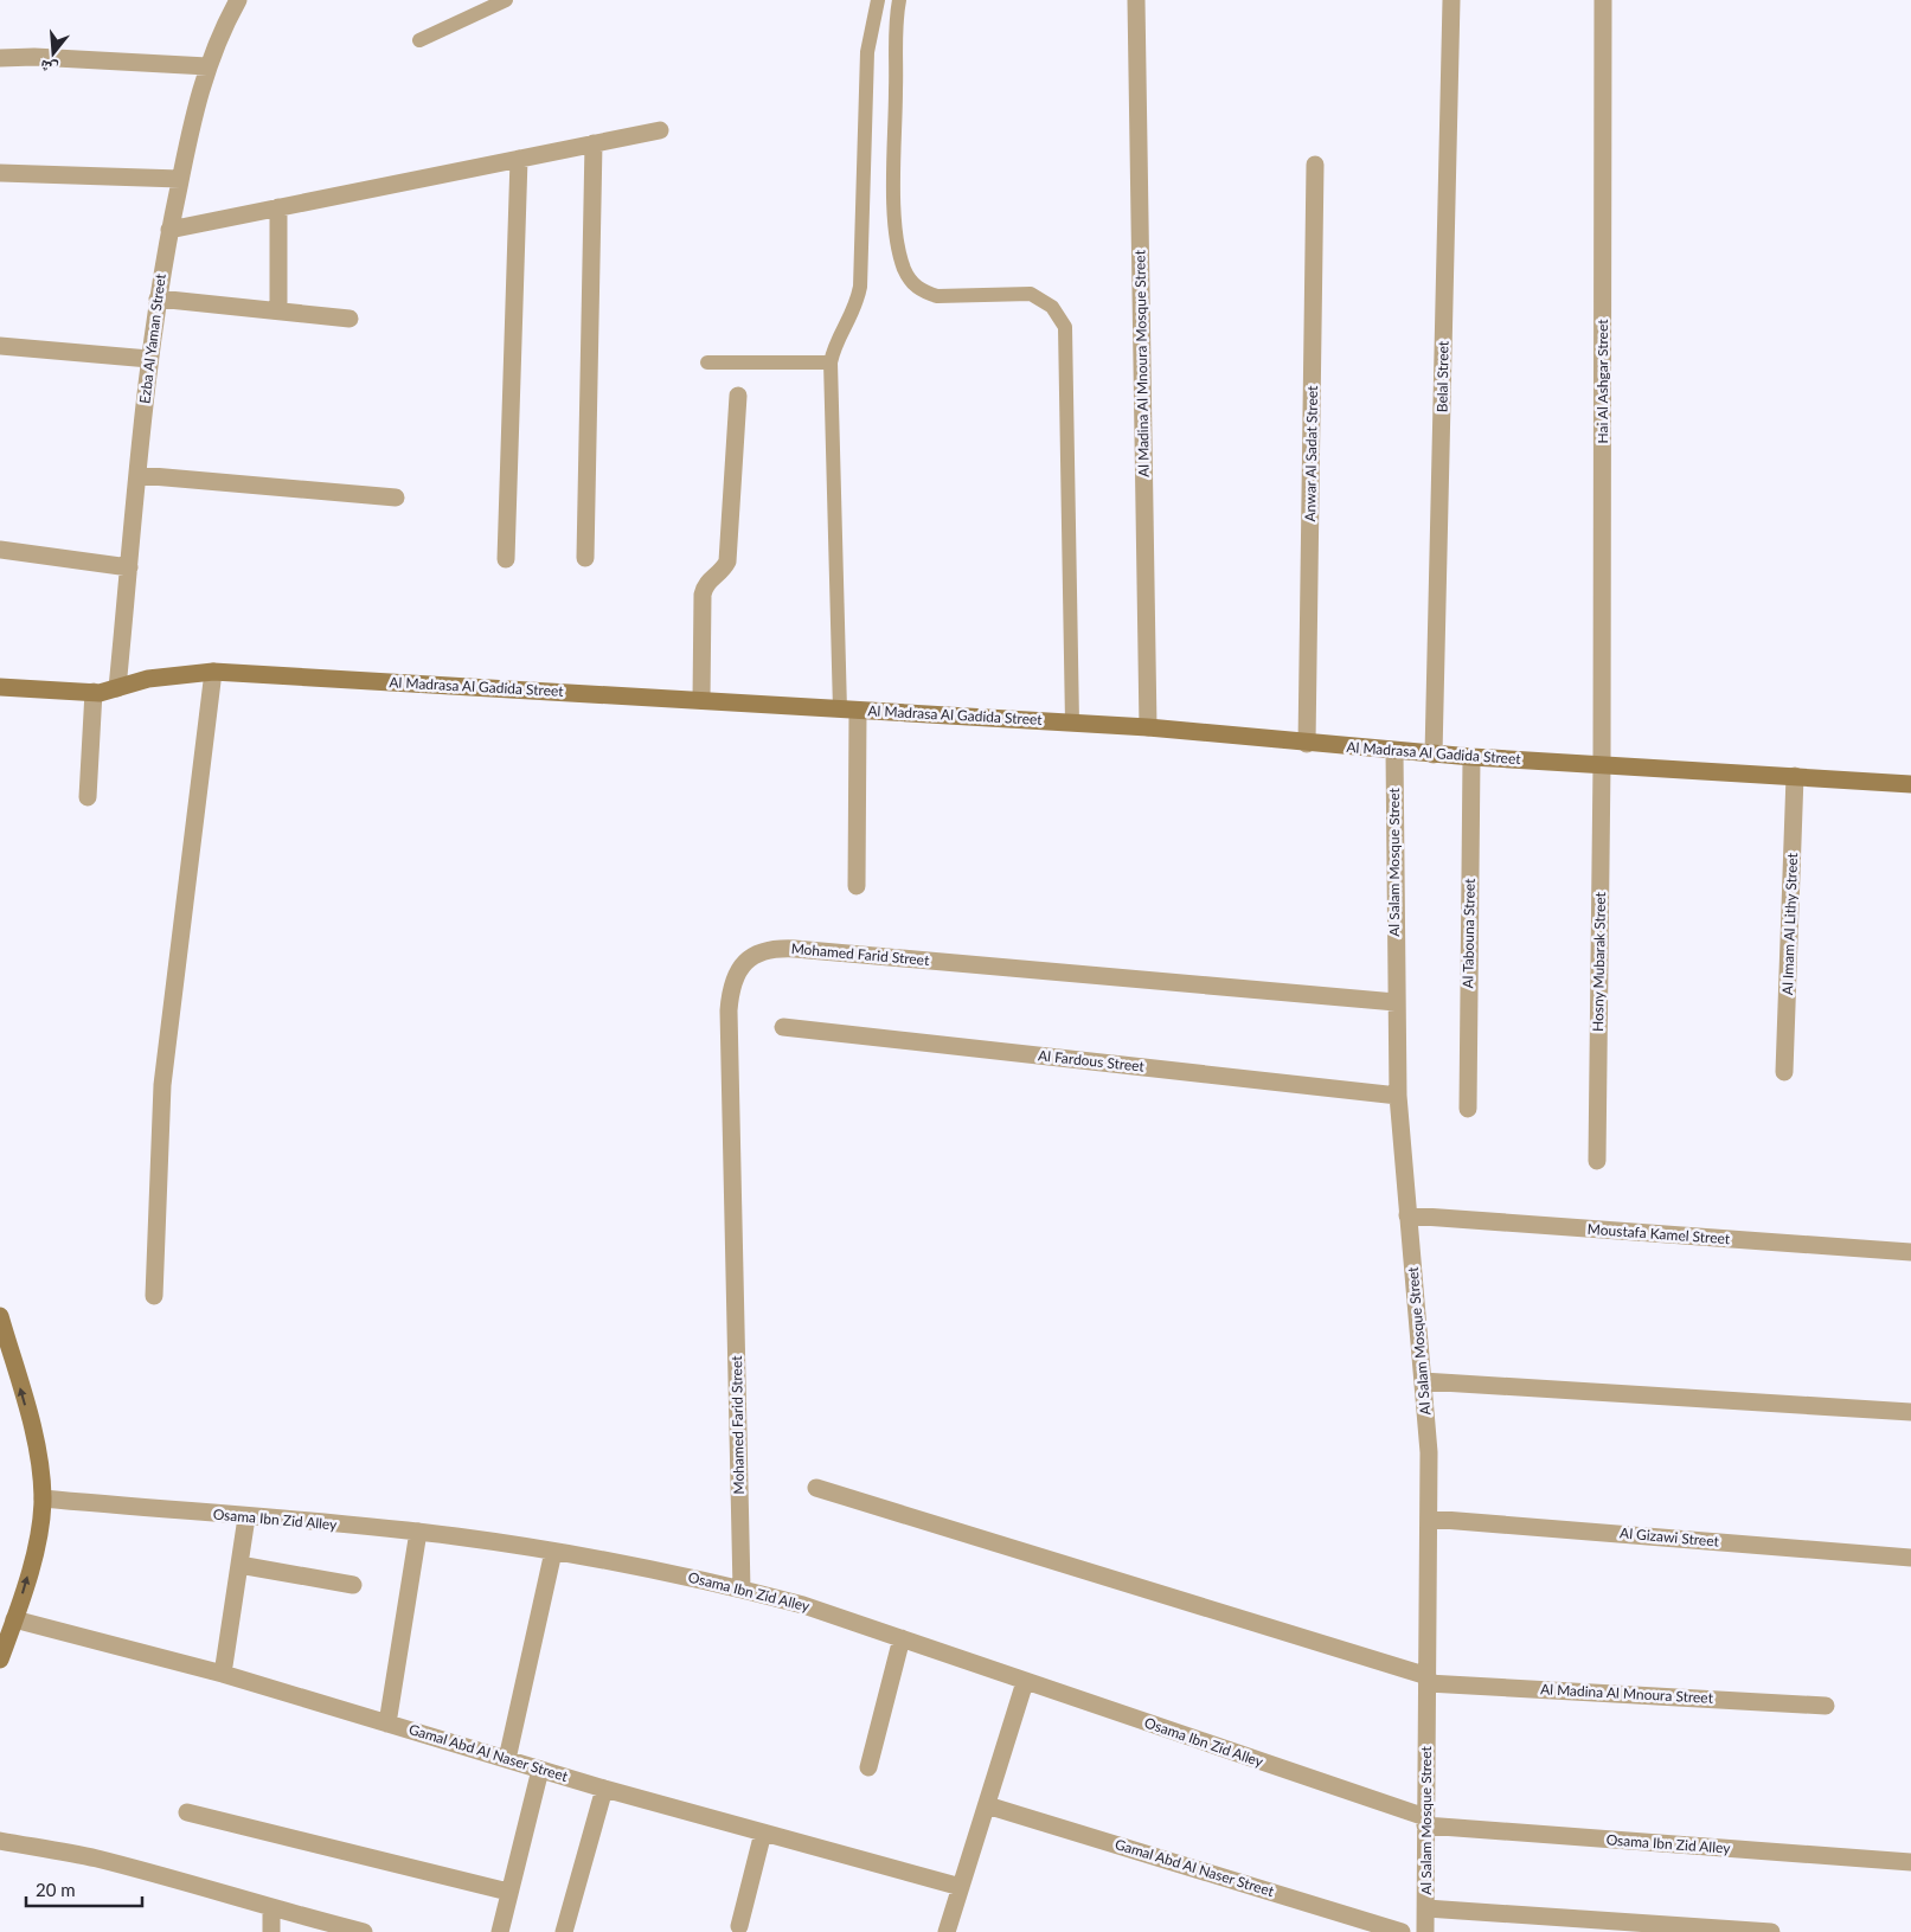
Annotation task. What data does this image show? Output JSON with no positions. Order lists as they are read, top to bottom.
{
  "streets": {
    "street": [
      "Ezba Al Yaman Street",
      "Al Madina Al Mnoura Mosque Street",
      "Belal Street",
      "Hai Al Ashgar Street",
      "Anwar Al Sadat Street",
      "Al Madrasa Al Gadida Street",
      "Al Salam Mosque Street",
      "Al Imam Al Lithy Street",
      "Al Tabouna Street",
      "Mohamed Farid Street",
      "Hosny Mubarak Street",
      "Al Fardous Street",
      "Moustafa Kamel Street",
      "Osama Ibn Zid Alley",
      "Al Gizawi Street",
      "Al Madina Al Mnoura Street",
      "Gamal Abd Al Naser Street"
    ]
  },
  "crossings": [
    ["Ezba Al Yaman Street", "Al Madrasa Al Gadida Street"],
    ["Al Madina Al Mnoura Mosque Street", "Al Madrasa Al Gadida Street"],
    ["Belal Street", "Al Madrasa Al Gadida Street"],
    ["Hai Al Ashgar Street", "Al Madrasa Al Gadida Street"],
    ["Hai Al Ashgar Street", "Hosny Mubarak Street"],
    ["Anwar Al Sadat Street", "Al Madrasa Al Gadida Street"],
    ["Al Madrasa Al Gadida Street", "Al Salam Mosque Street"],
    ["Al Madrasa Al Gadida Street", "Al Imam Al Lithy Street"],
    ["Al Madrasa Al Gadida Street", "Al Tabouna Street"],
    ["Al Madrasa Al Gadida Street", "Hosny Mubarak Street"],
    ["Al Salam Mosque Street", "Mohamed Farid Street"],
    ["Al Salam Mosque Street", "Al Fardous Street"],
    ["Al Salam Mosque Street", "Moustafa Kamel Street"],
    ["Al Salam Mosque Street", "Osama Ibn Zid Alley"],
    ["Al Salam Mosque Street", "Al Gizawi Street"],
    ["Al Salam Mosque Street", "Al Madina Al Mnoura Street"],
    ["Mohamed Farid Street", "Osama Ibn Zid Alley"]
  ],
  "scale_bar": "20 m",
  "north": "bottom"
}
